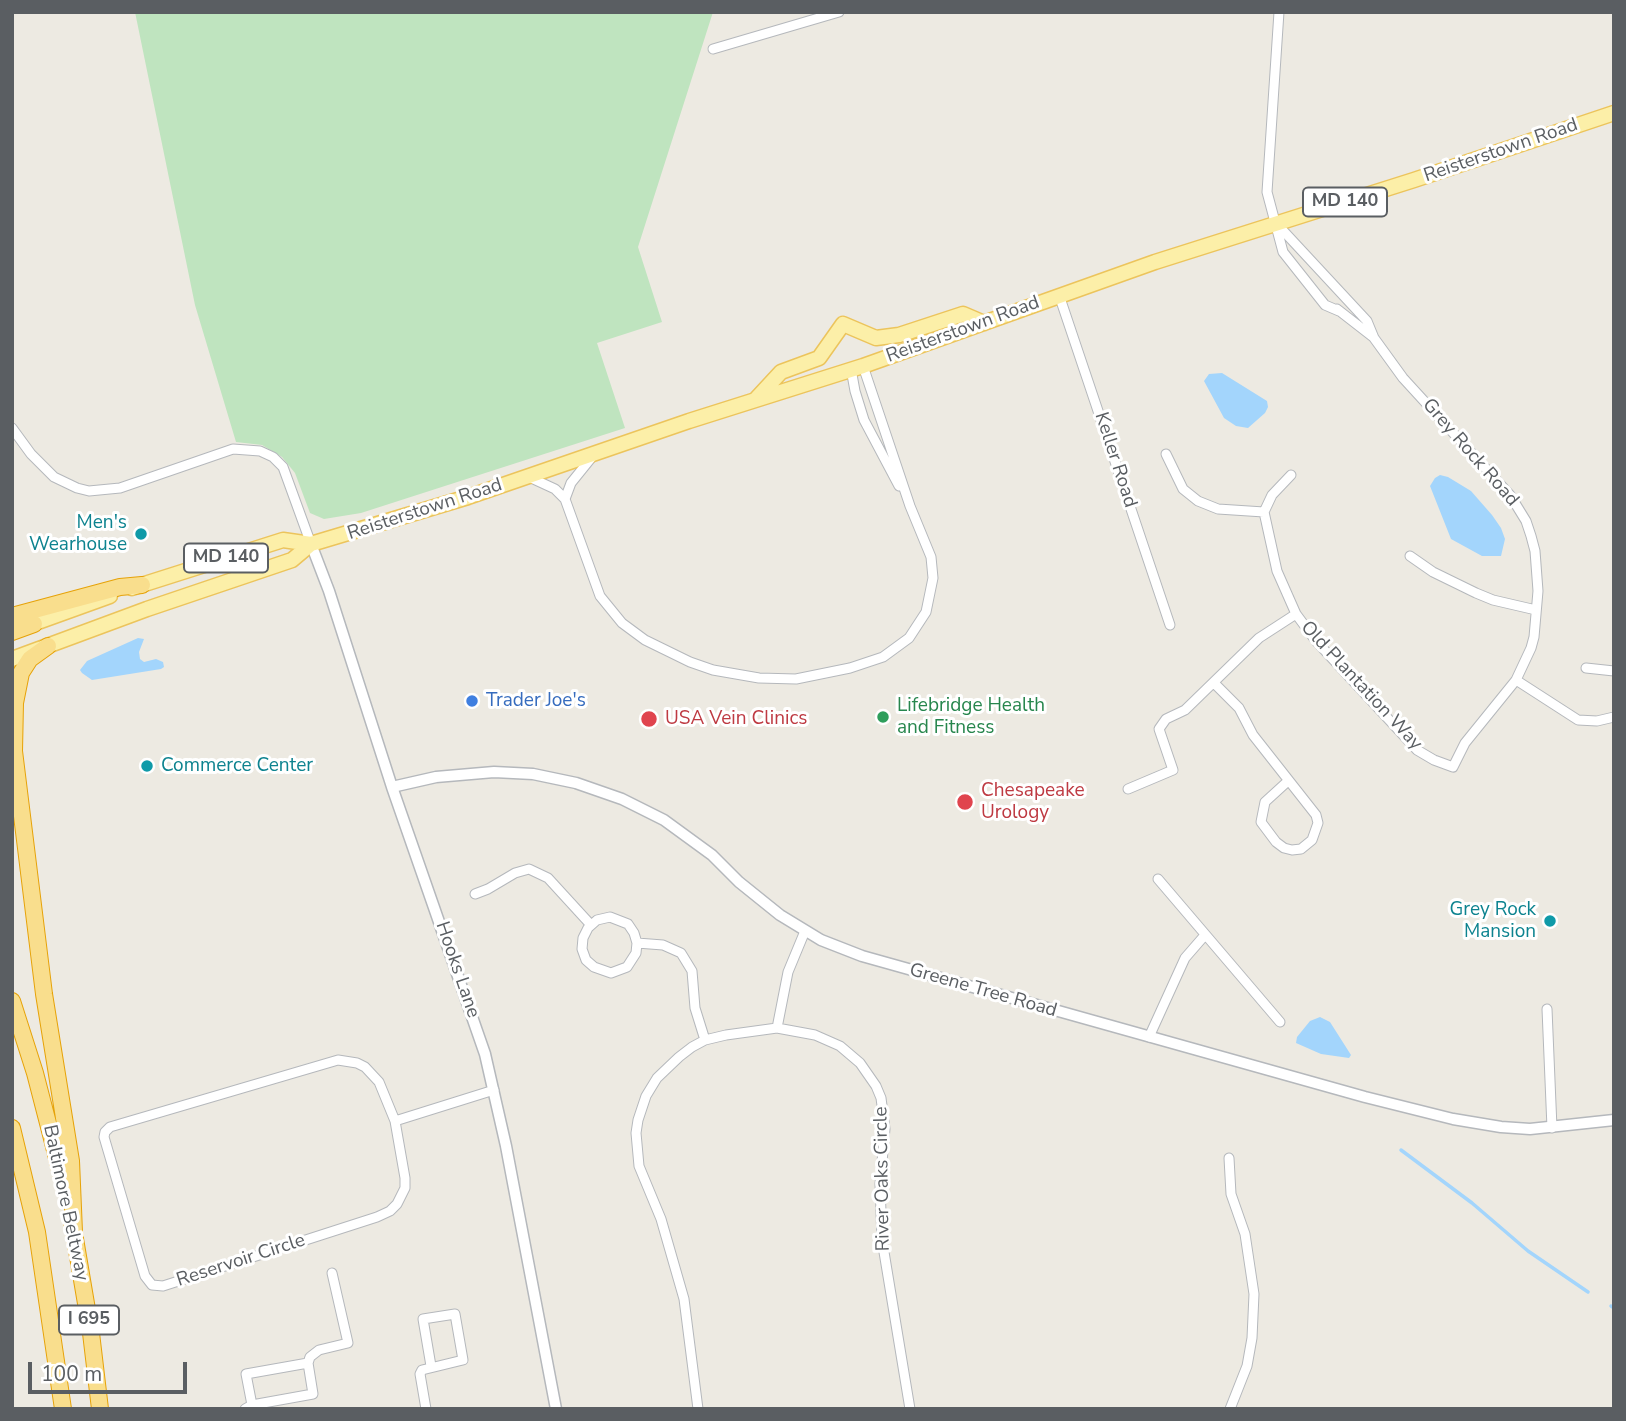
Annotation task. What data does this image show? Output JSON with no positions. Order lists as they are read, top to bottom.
{
  "streets": {
    "highway": ["Baltimore Beltway", "I 695"],
    "main road": ["Reisterstown Road", "MD 140"],
    "street": [
      "Grey Rock Road",
      "Keller Road",
      "Old Plantation Way",
      "Hooks Lane",
      "Greene Tree Road",
      "River Oaks Circle",
      "Reservoir Circle"
    ]
  },
  "crossings": [
    ["Reisterstown Road", "Grey Rock Road"],
    ["Reisterstown Road", "Keller Road"],
    ["Reisterstown Road", "Hooks Lane"],
    ["Grey Rock Road", "Old Plantation Way"],
    ["Hooks Lane", "Greene Tree Road"]
  ],
  "places": [
    "Men's Wearhouse",
    "Trader Joe's",
    "Lifebridge Health and Fitness",
    "USA Vein Clinics",
    "Commerce Center",
    "Chesapeake Urology",
    "Grey Rock Mansion"
  ],
  "scale_bar": "100 m"
}
